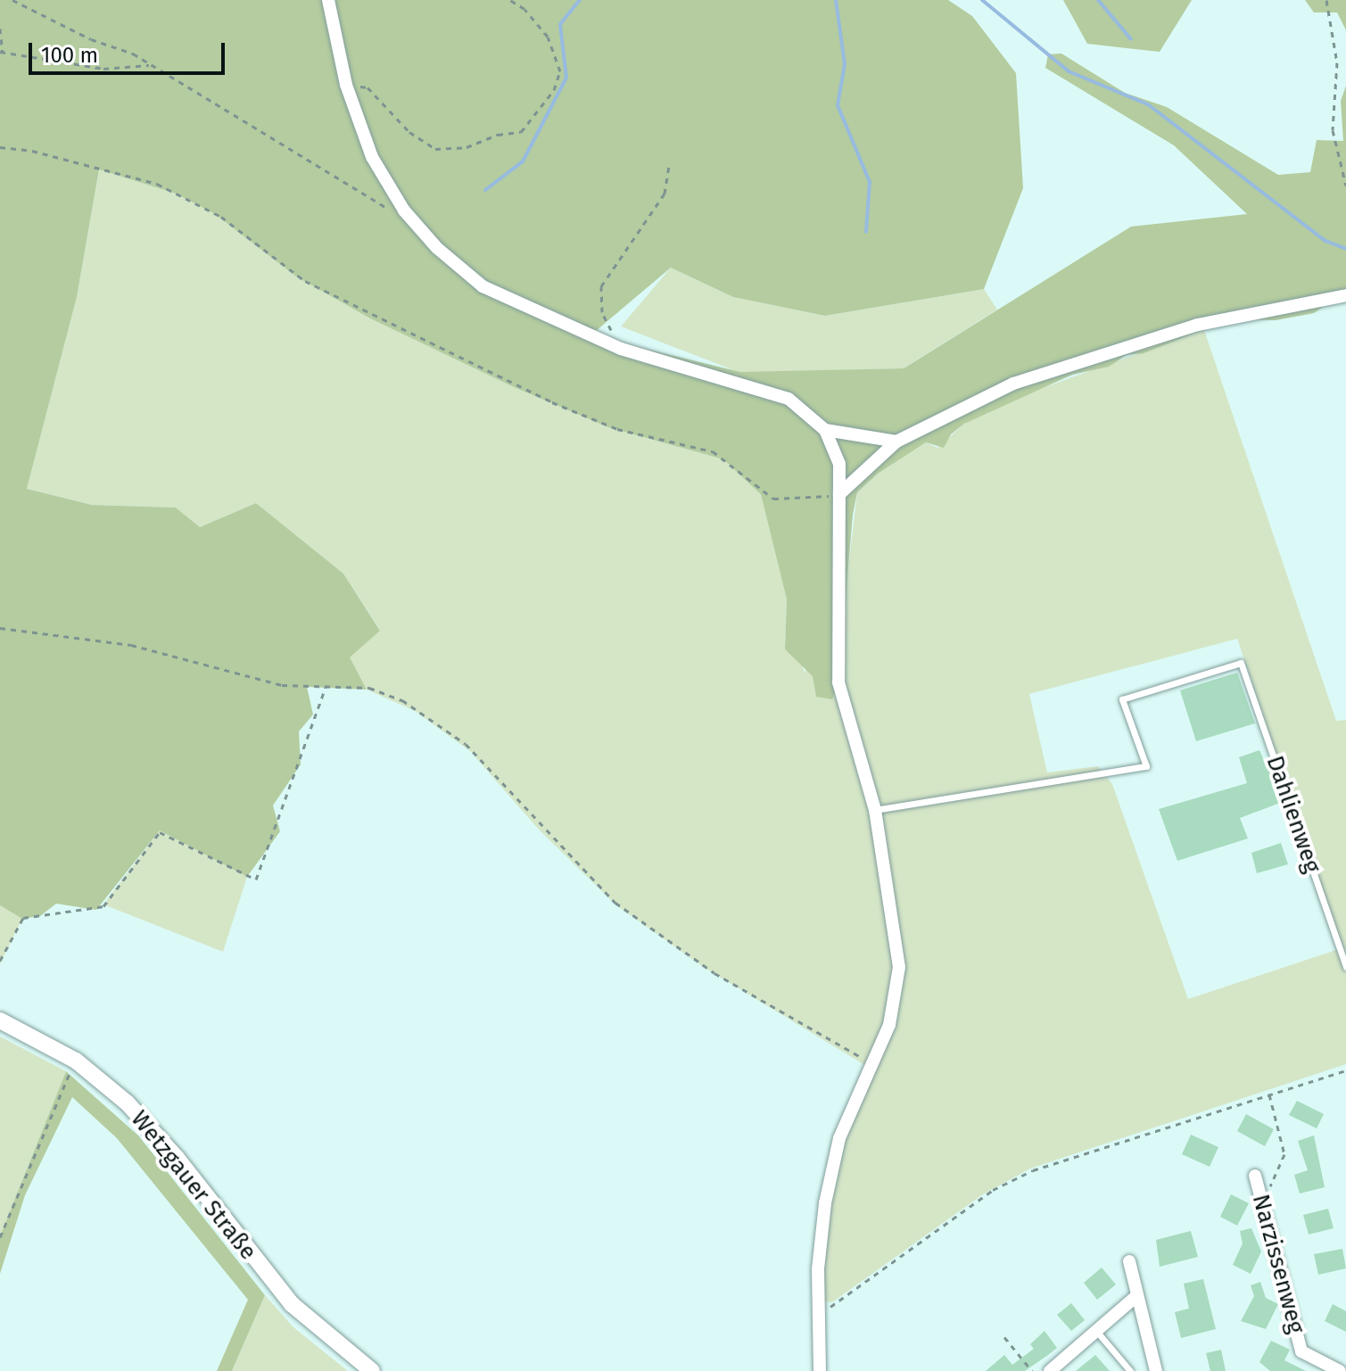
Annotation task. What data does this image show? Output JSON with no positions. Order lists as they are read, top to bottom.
{
  "streets": {
    "street": ["Wetzgauer Straße", "Narzissenweg"],
    "lane": ["Dahlienweg"]
  },
  "scale_bar": "100 m"
}
